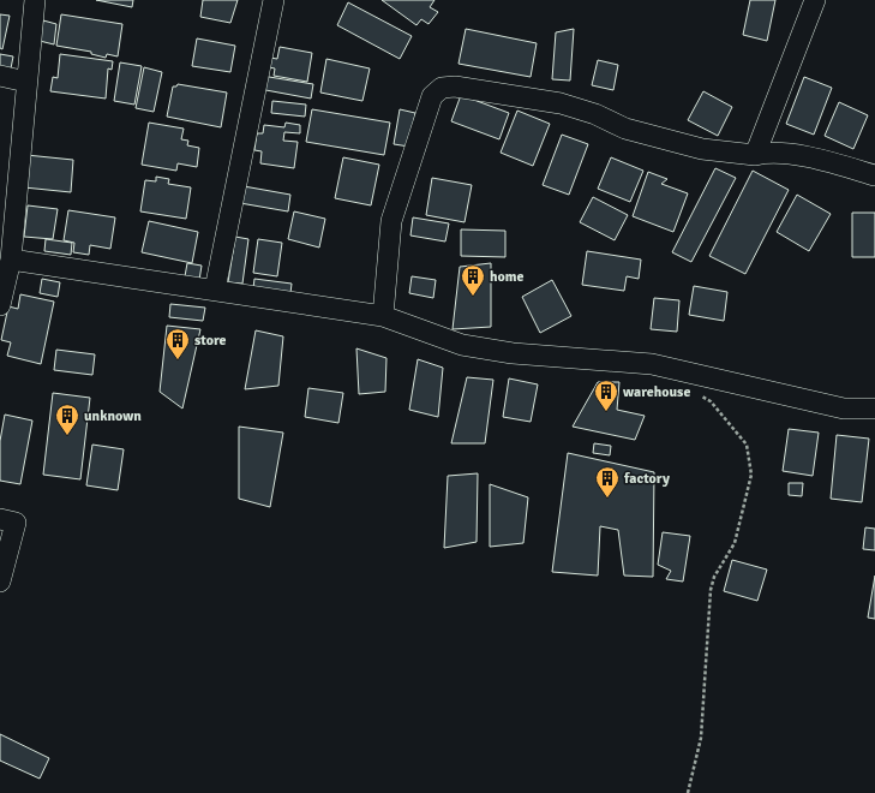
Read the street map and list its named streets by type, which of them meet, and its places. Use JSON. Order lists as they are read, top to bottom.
{
  "places": {
    "building": [
      "home",
      "store",
      "warehouse",
      "unknown",
      "factory"
    ]
  }
}
